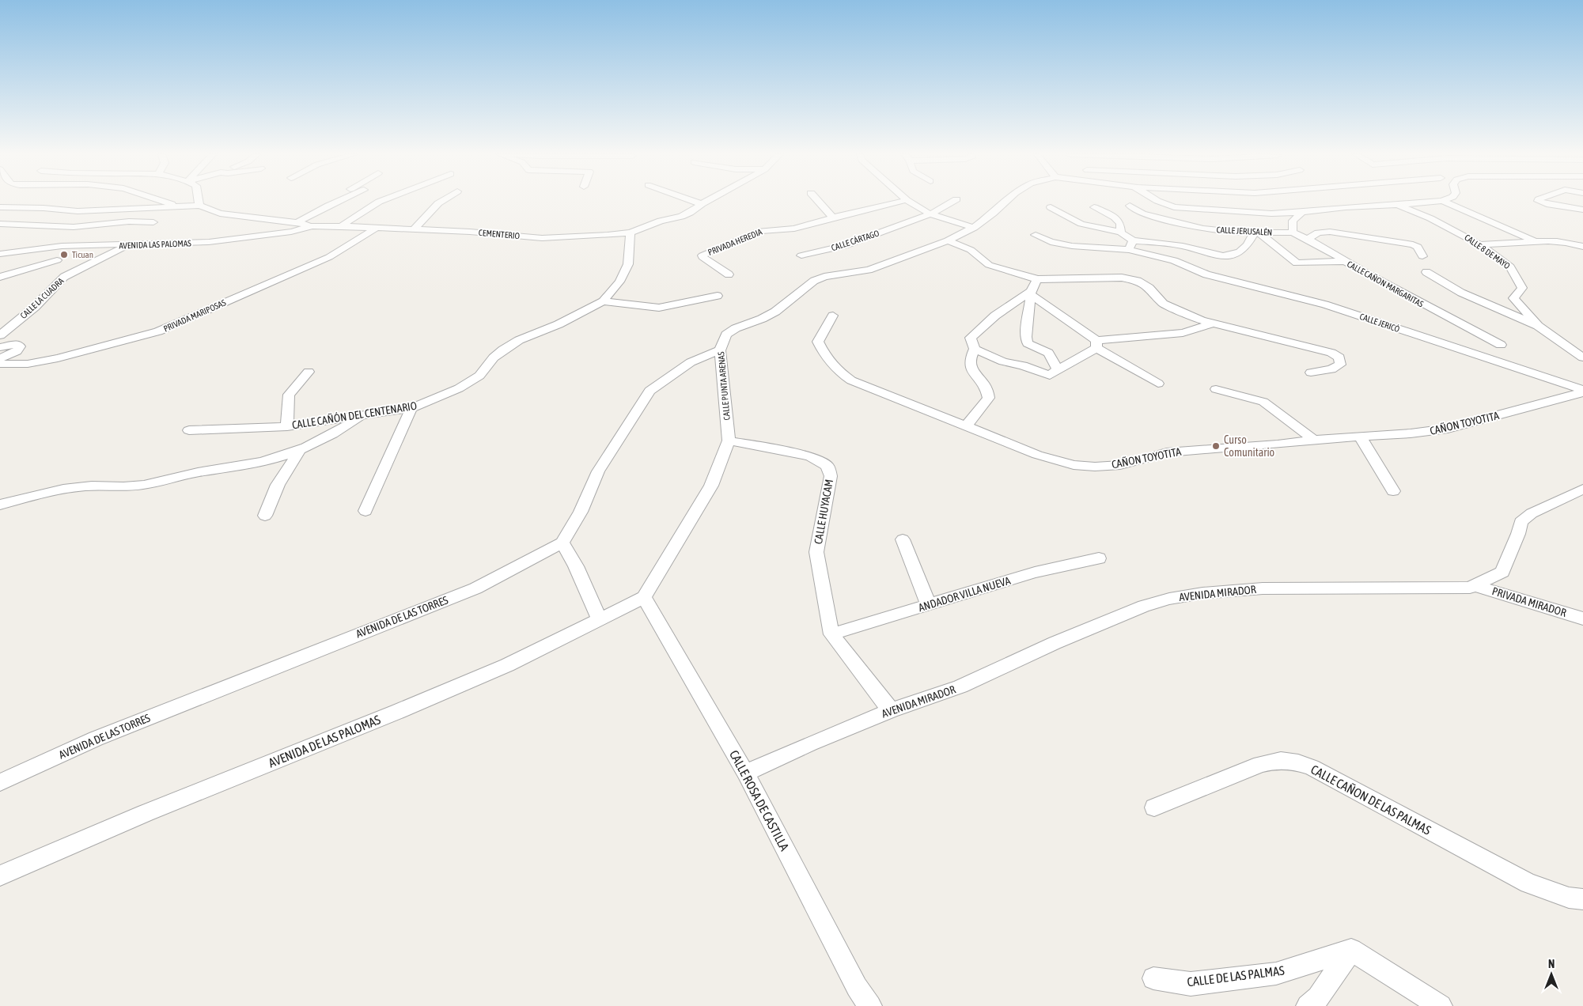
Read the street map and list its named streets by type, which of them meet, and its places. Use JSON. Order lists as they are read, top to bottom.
{
  "streets": {
    "street": [
      "CALLE JERUSALÉN",
      "CEMENTERIO",
      "CALLE CÁRTAGO",
      "PRIVADA HEREDIA",
      "AVENIDA LAS PALOMAS",
      "CALLE 8 DE MAYO",
      "CALLE CAÑON MARGARITAS",
      "CALLE LA CUADRA",
      "PRIVADA MARIPOSAS",
      "CALLE JERICÓ",
      "CALLE PUNTA ARENAS",
      "CALLE CAÑÓN DEL CENTENARIO",
      "CAÑON TOYOTITA",
      "CALLE HUYACAM",
      "AVENIDA MIRADOR",
      "ANDADOR VILLA NUEVA",
      "PRIVADA MIRADOR",
      "AVENIDA DE LAS TORRES",
      "AVENIDA DE LAS PALOMAS",
      "CALLE CAÑON DE LAS PALMAS",
      "CALLE ROSA DE CASTILLA",
      "CALLE DE LAS PALMAS"
    ]
  },
  "crossings": [
    ["CALLE JERUSALÉN", "CALLE CAÑON MARGARITAS"],
    ["CEMENTERIO", "AVENIDA LAS PALOMAS"],
    ["CEMENTERIO", "PRIVADA MARIPOSAS"],
    ["CEMENTERIO", "CALLE CAÑÓN DEL CENTENARIO"],
    ["AVENIDA LAS PALOMAS", "CALLE LA CUADRA"],
    ["CALLE JERICÓ", "CAÑON TOYOTITA"],
    ["CALLE PUNTA ARENAS", "CALLE HUYACAM"],
    ["CALLE PUNTA ARENAS", "AVENIDA DE LAS PALOMAS"],
    ["CALLE PUNTA ARENAS", "CALLE ROSA DE CASTILLA"],
    ["CALLE HUYACAM", "AVENIDA MIRADOR"],
    ["CALLE HUYACAM", "ANDADOR VILLA NUEVA"],
    ["AVENIDA MIRADOR", "PRIVADA MIRADOR"],
    ["AVENIDA MIRADOR", "CALLE ROSA DE CASTILLA"],
    ["AVENIDA DE LAS PALOMAS", "CALLE ROSA DE CASTILLA"]
  ],
  "places": ["Ticuan", "Curso Comunitario"],
  "north": "top"
}
